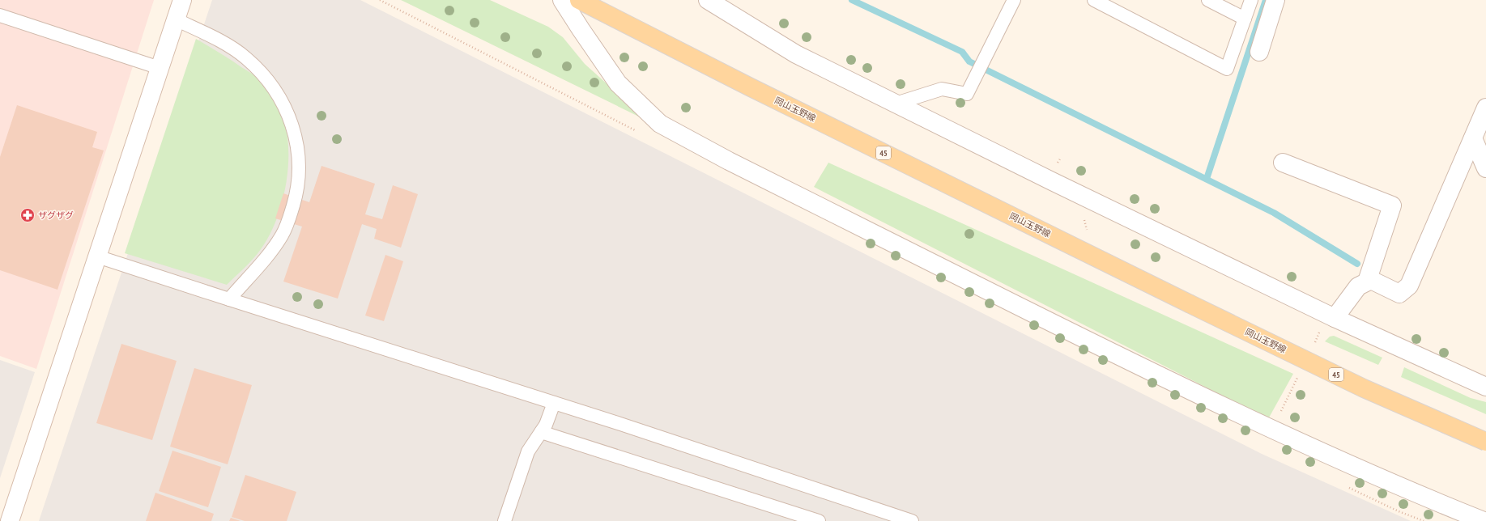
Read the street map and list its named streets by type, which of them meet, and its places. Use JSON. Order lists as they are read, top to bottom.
{
  "streets": {
    "main road": ["岡山玉野線", "45"]
  },
  "places": {
    "pharmacy": ["ザグザグ"]
  }
}
